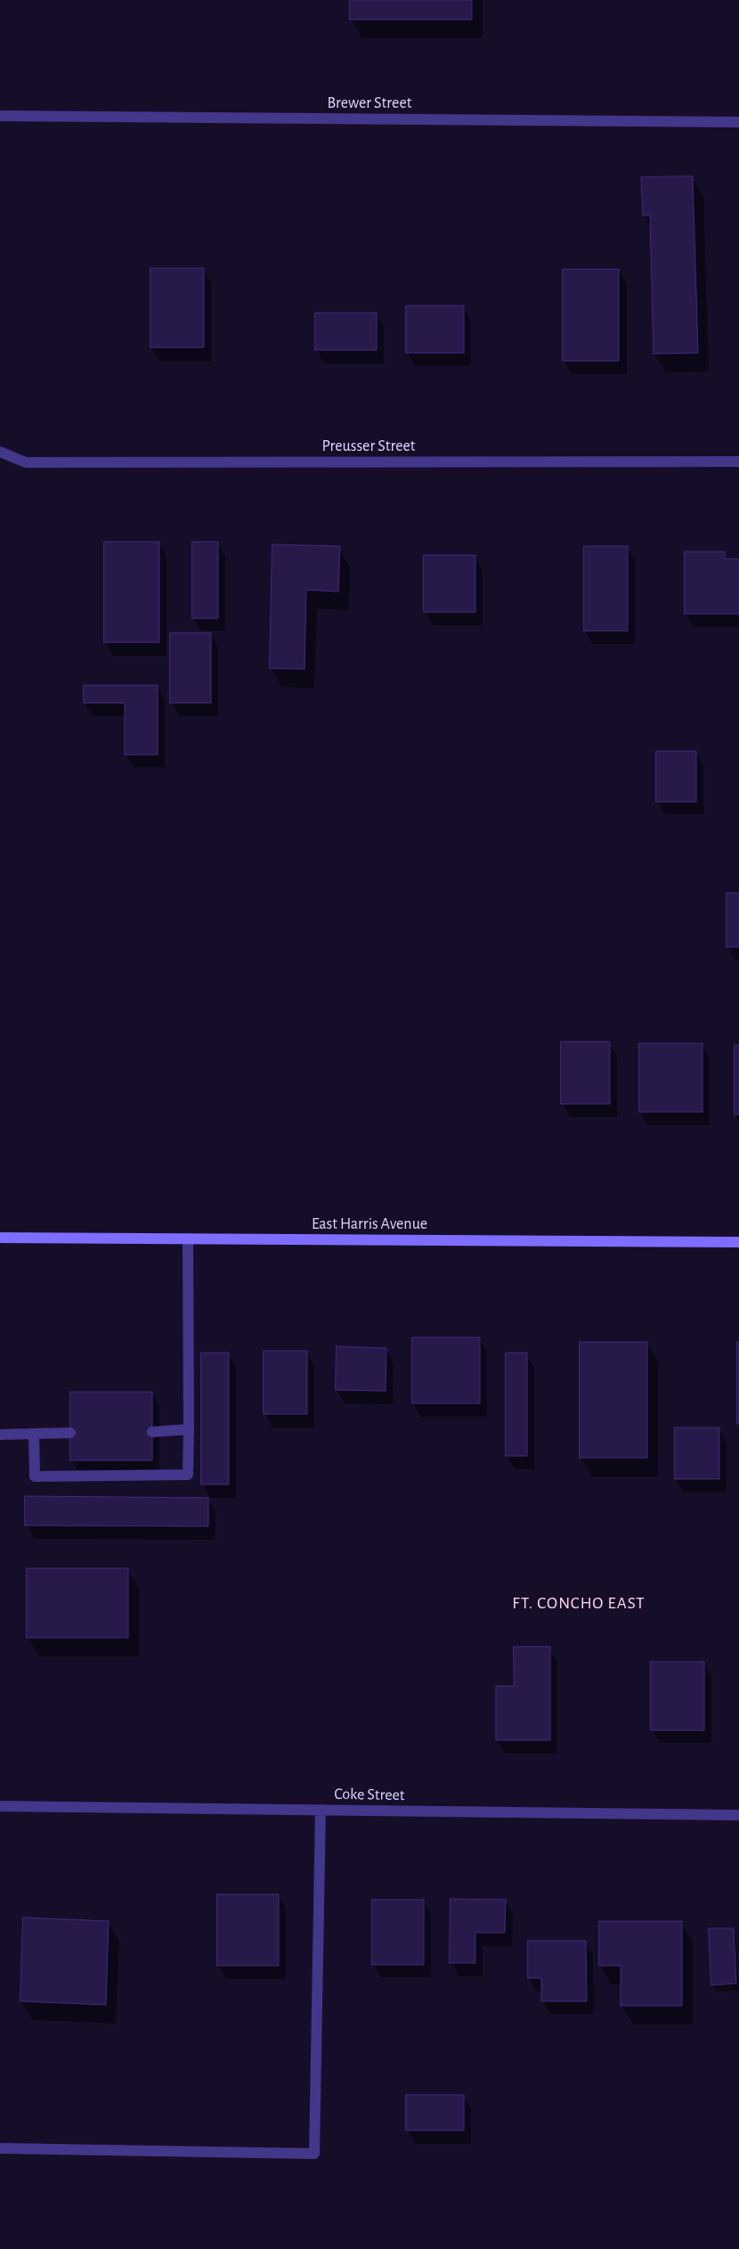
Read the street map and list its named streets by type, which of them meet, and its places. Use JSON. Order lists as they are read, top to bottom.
{
  "streets": {
    "street": [
      "Brewer Street",
      "Preusser Street",
      "East Harris Avenue",
      "Coke Street"
    ]
  },
  "districts": ["FT. CONCHO EAST"]
}
